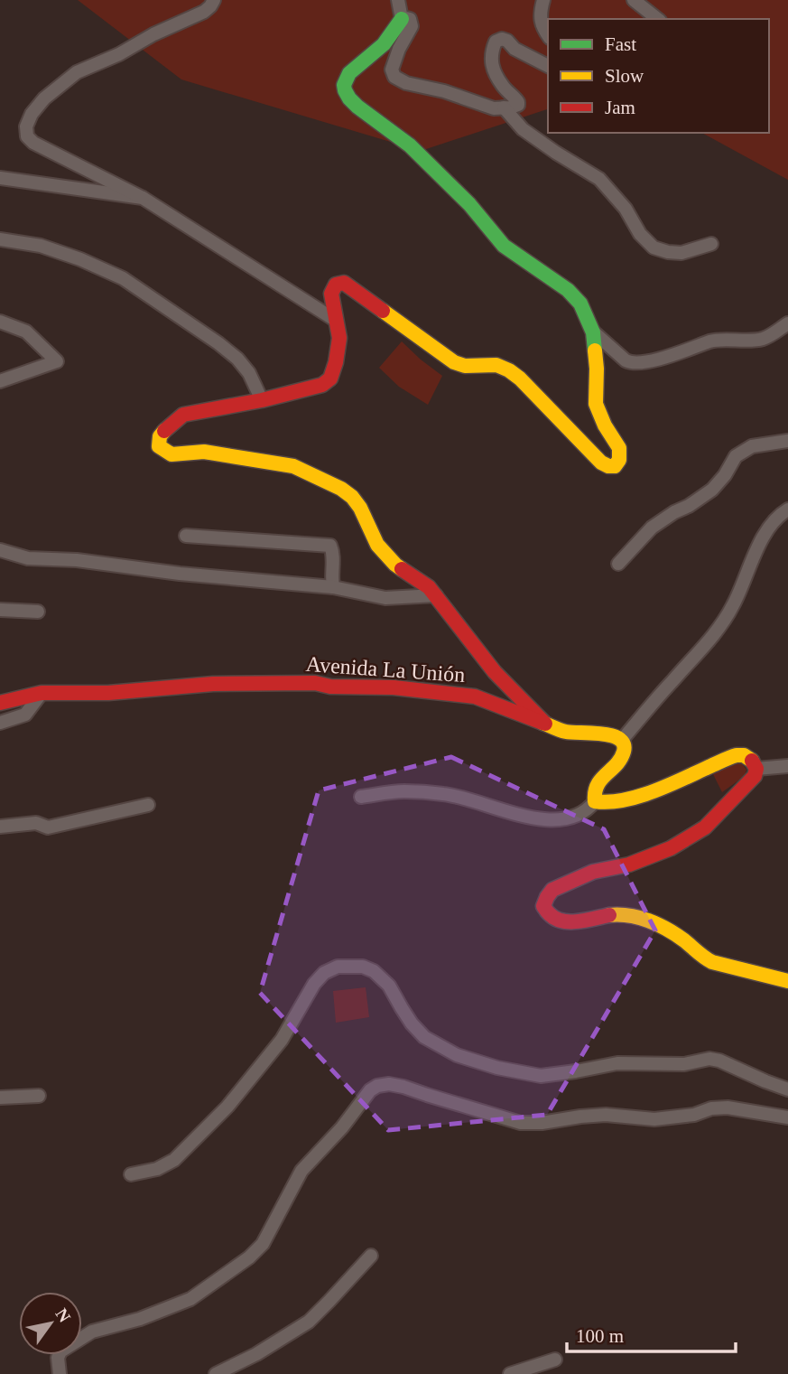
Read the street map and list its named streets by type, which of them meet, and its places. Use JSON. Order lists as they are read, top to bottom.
{
  "streets": {
    "street": ["Avenida La Unión"]
  },
  "legend": ["Fast", "Slow", "Jam"],
  "scale_bar": "100 m",
  "north": "top right"
}
